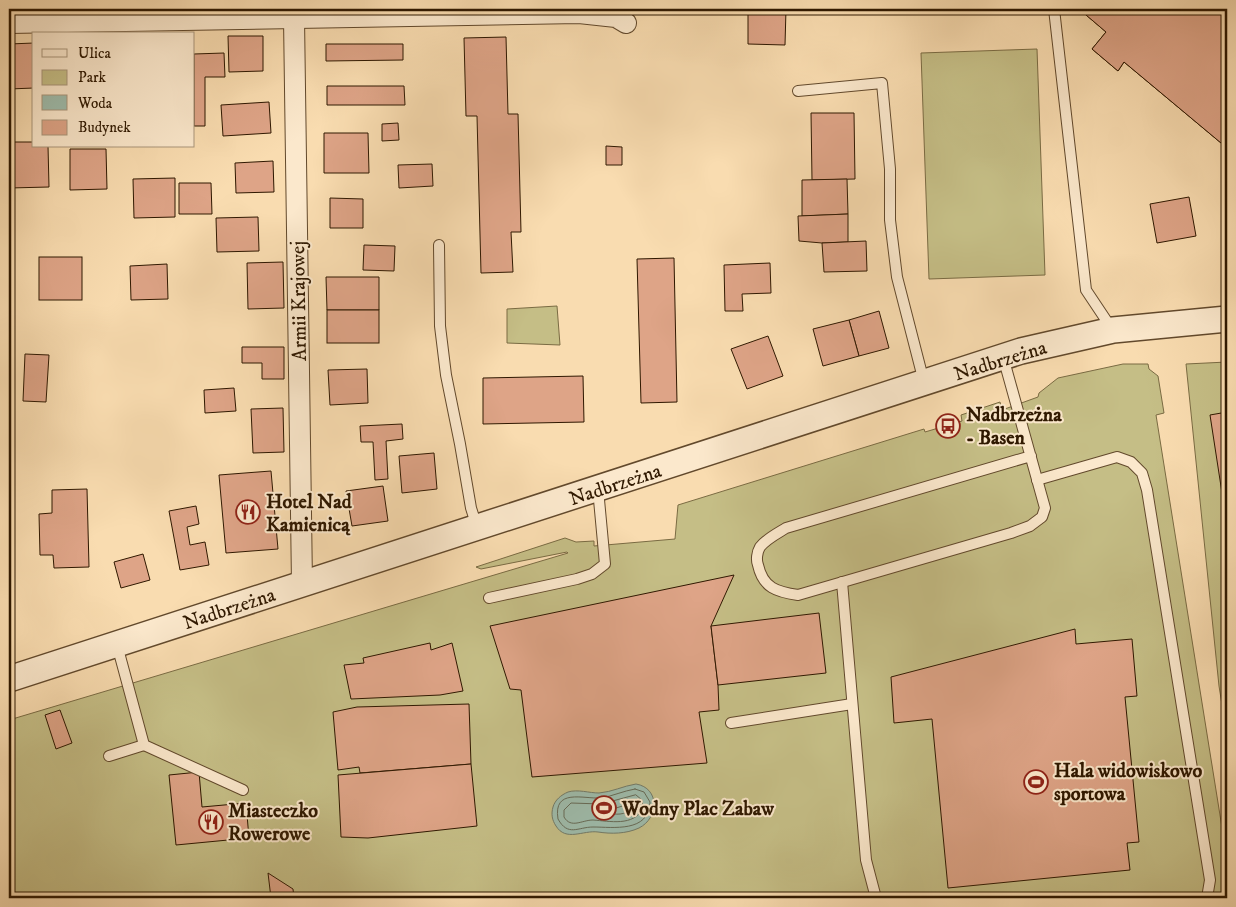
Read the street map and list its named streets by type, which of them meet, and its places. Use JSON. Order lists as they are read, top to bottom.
{
  "streets": {
    "street": ["Armii Krajowej", "Nadbrzeżna"]
  },
  "crossings": [
    ["Armii Krajowej", "Nadbrzeżna"]
  ],
  "places": {
    "bus stop": ["Nadbrzeżna - Basen"],
    "restaurant": ["Hotel Nad Kamienicą", "Miasteczko Rowerowe"],
    "sports": ["Hala widowiskowo sportowa", "Wodny Plac Zabaw"]
  },
  "legend": [
    "Ulica",
    "Park",
    "Woda",
    "Budynek"
  ]
}
